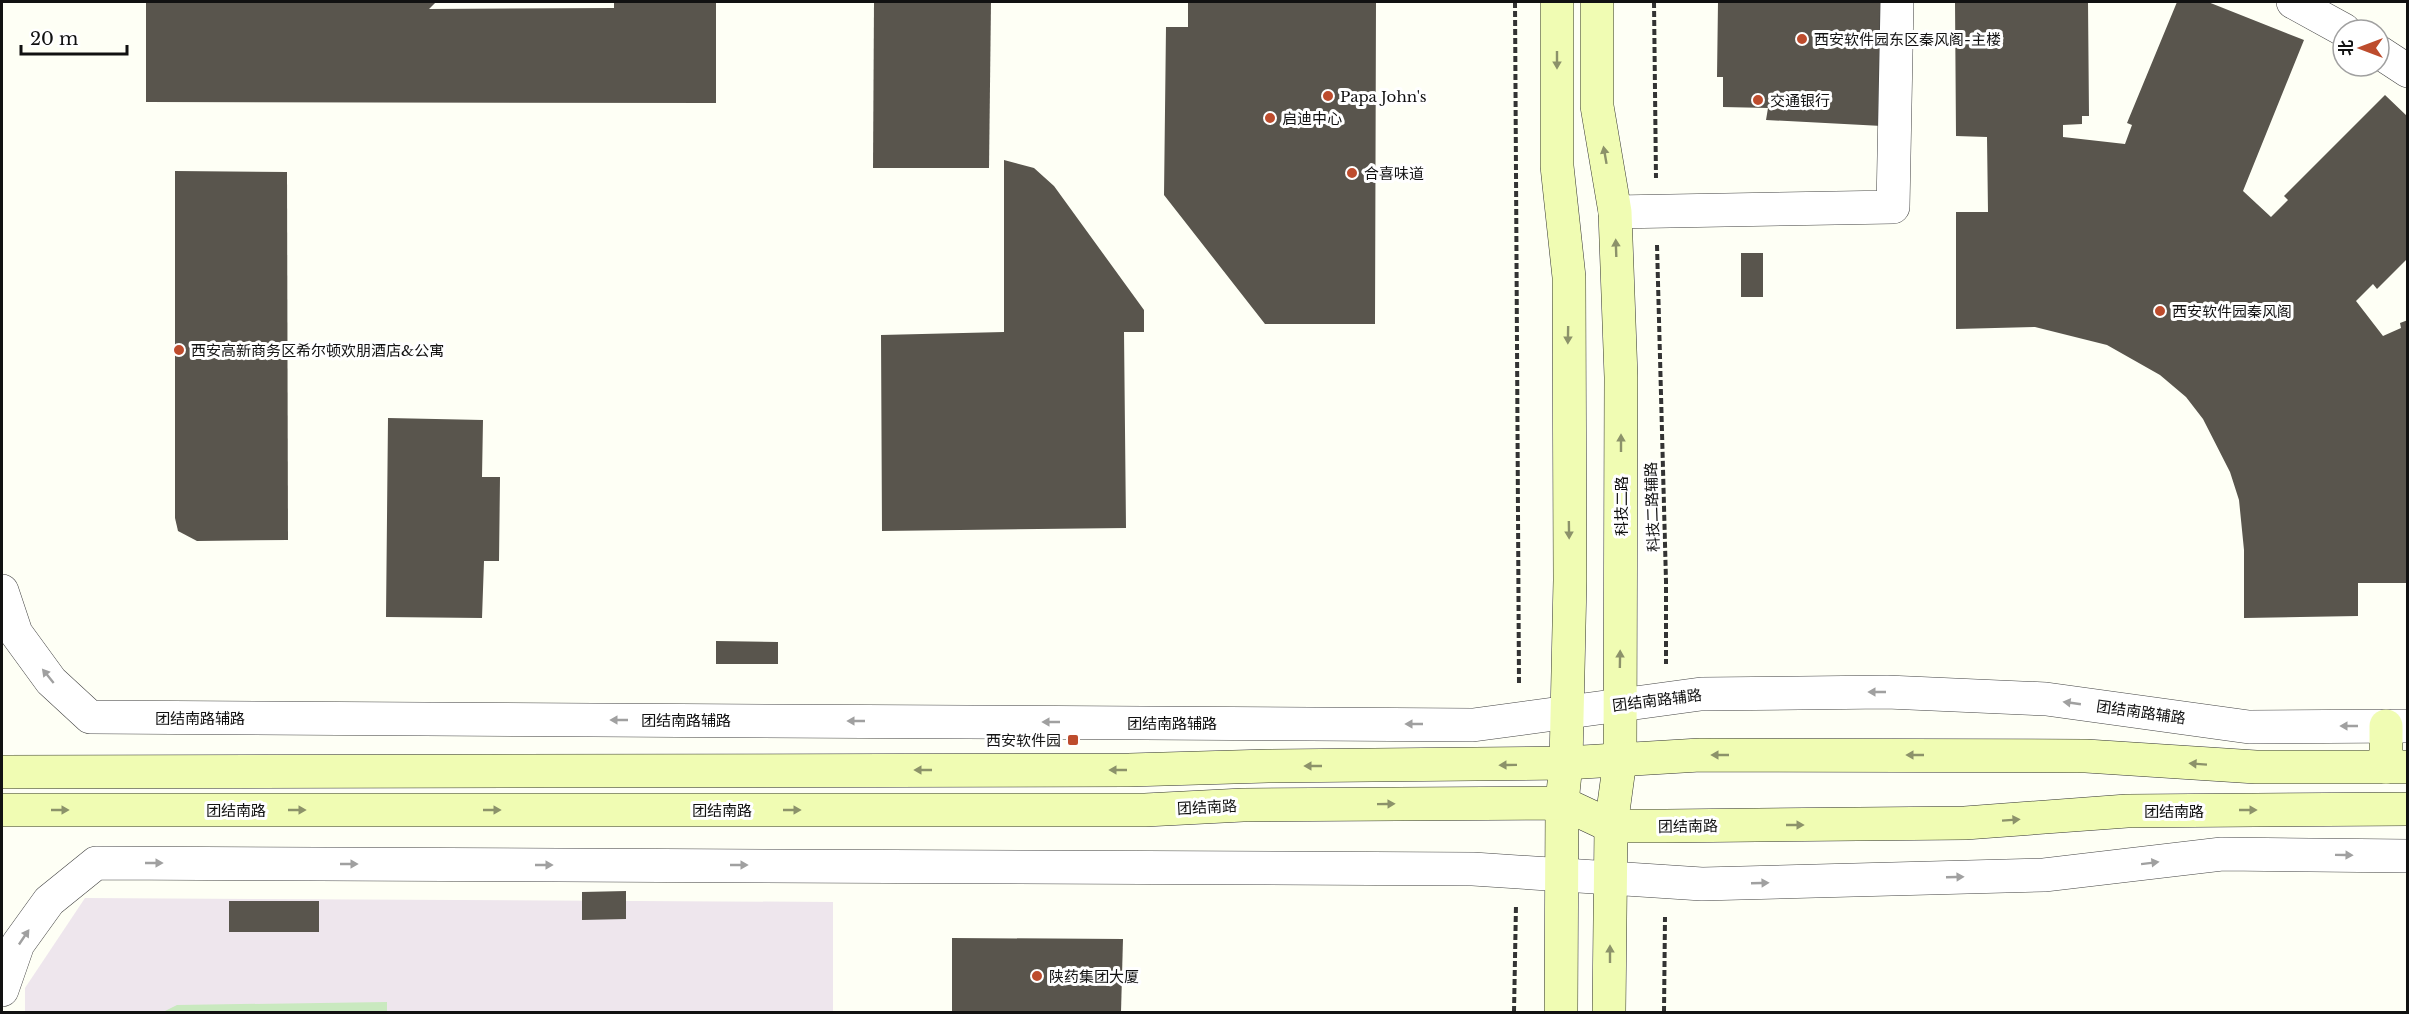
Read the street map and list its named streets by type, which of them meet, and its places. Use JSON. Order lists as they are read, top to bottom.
{
  "streets": {
    "main road": ["科技二路", "团结南路"],
    "street": ["团结南路辅路"],
    "path": ["科技二路辅路"]
  },
  "crossings": [
    ["科技二路", "团结南路辅路"],
    ["科技二路", "团结南路"],
    ["科技二路辅路", "团结南路辅路"]
  ],
  "places": {
    "other": [
      "西安软件园东区秦风阁-主楼",
      "Papa John's",
      "交通银行",
      "启迪中心",
      "合喜味道",
      "西安软件园秦风阁",
      "西安高新商务区希尔顿欢朋酒店&公寓",
      "陕药集团大厦"
    ],
    "transit": ["西安软件园"]
  },
  "scale_bar": "20 m",
  "north": "left"
}
